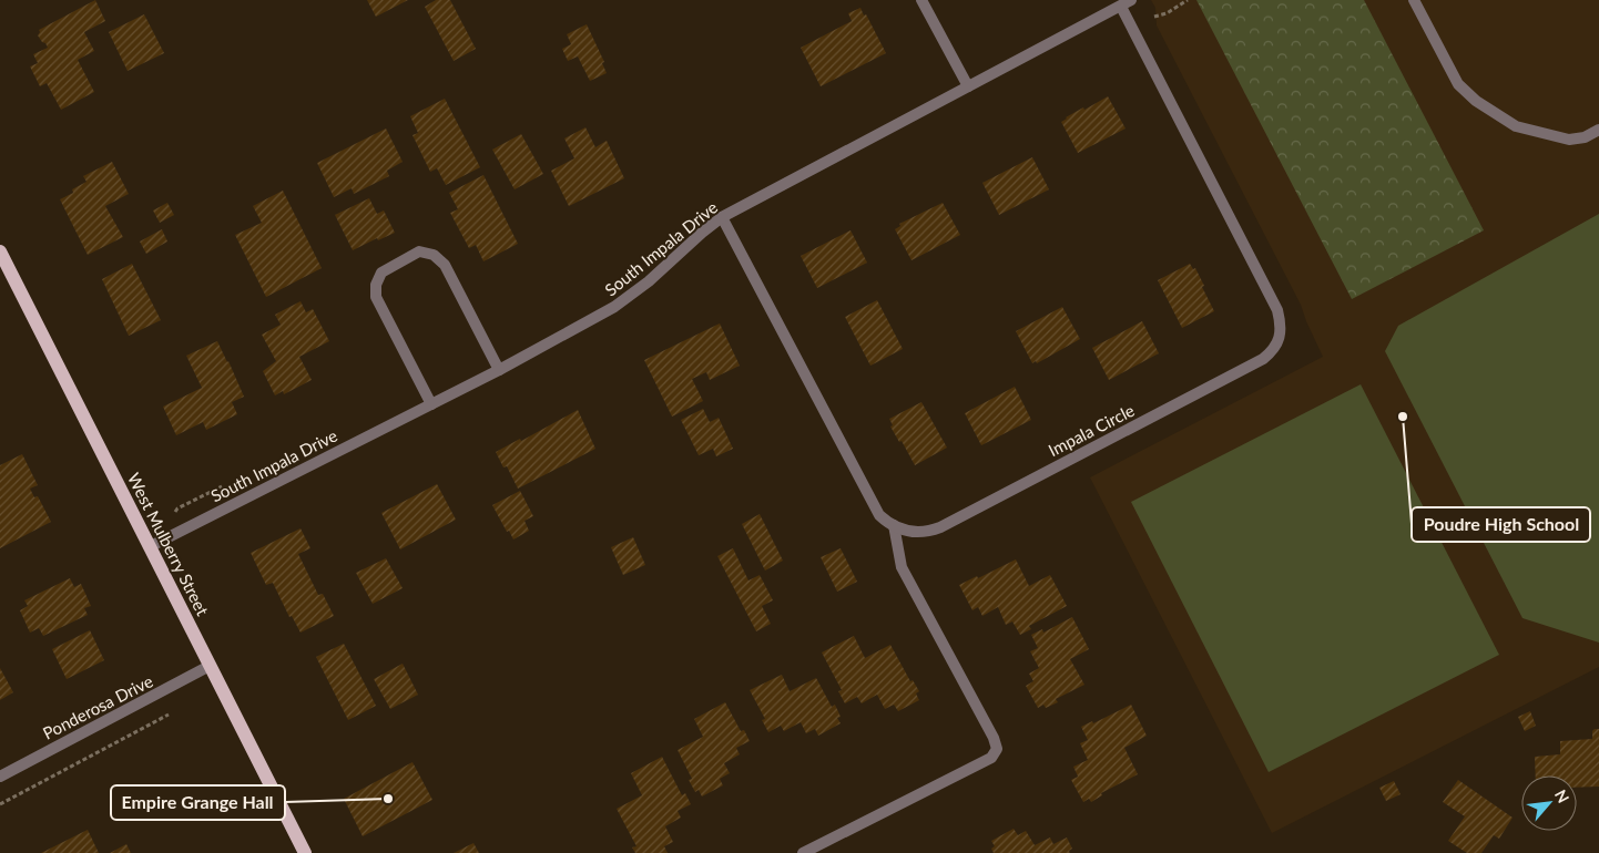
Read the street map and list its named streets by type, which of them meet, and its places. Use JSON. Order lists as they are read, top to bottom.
{
  "streets": {
    "main road": ["West Mulberry Street"],
    "street": ["South Impala Drive", "Impala Circle", "Ponderosa Drive"]
  },
  "crossings": [
    ["South Impala Drive", "Impala Circle"],
    ["South Impala Drive", "West Mulberry Street"],
    ["West Mulberry Street", "Ponderosa Drive"]
  ],
  "places": ["Poudre High School", "Empire Grange Hall"],
  "north": "top right"
}
